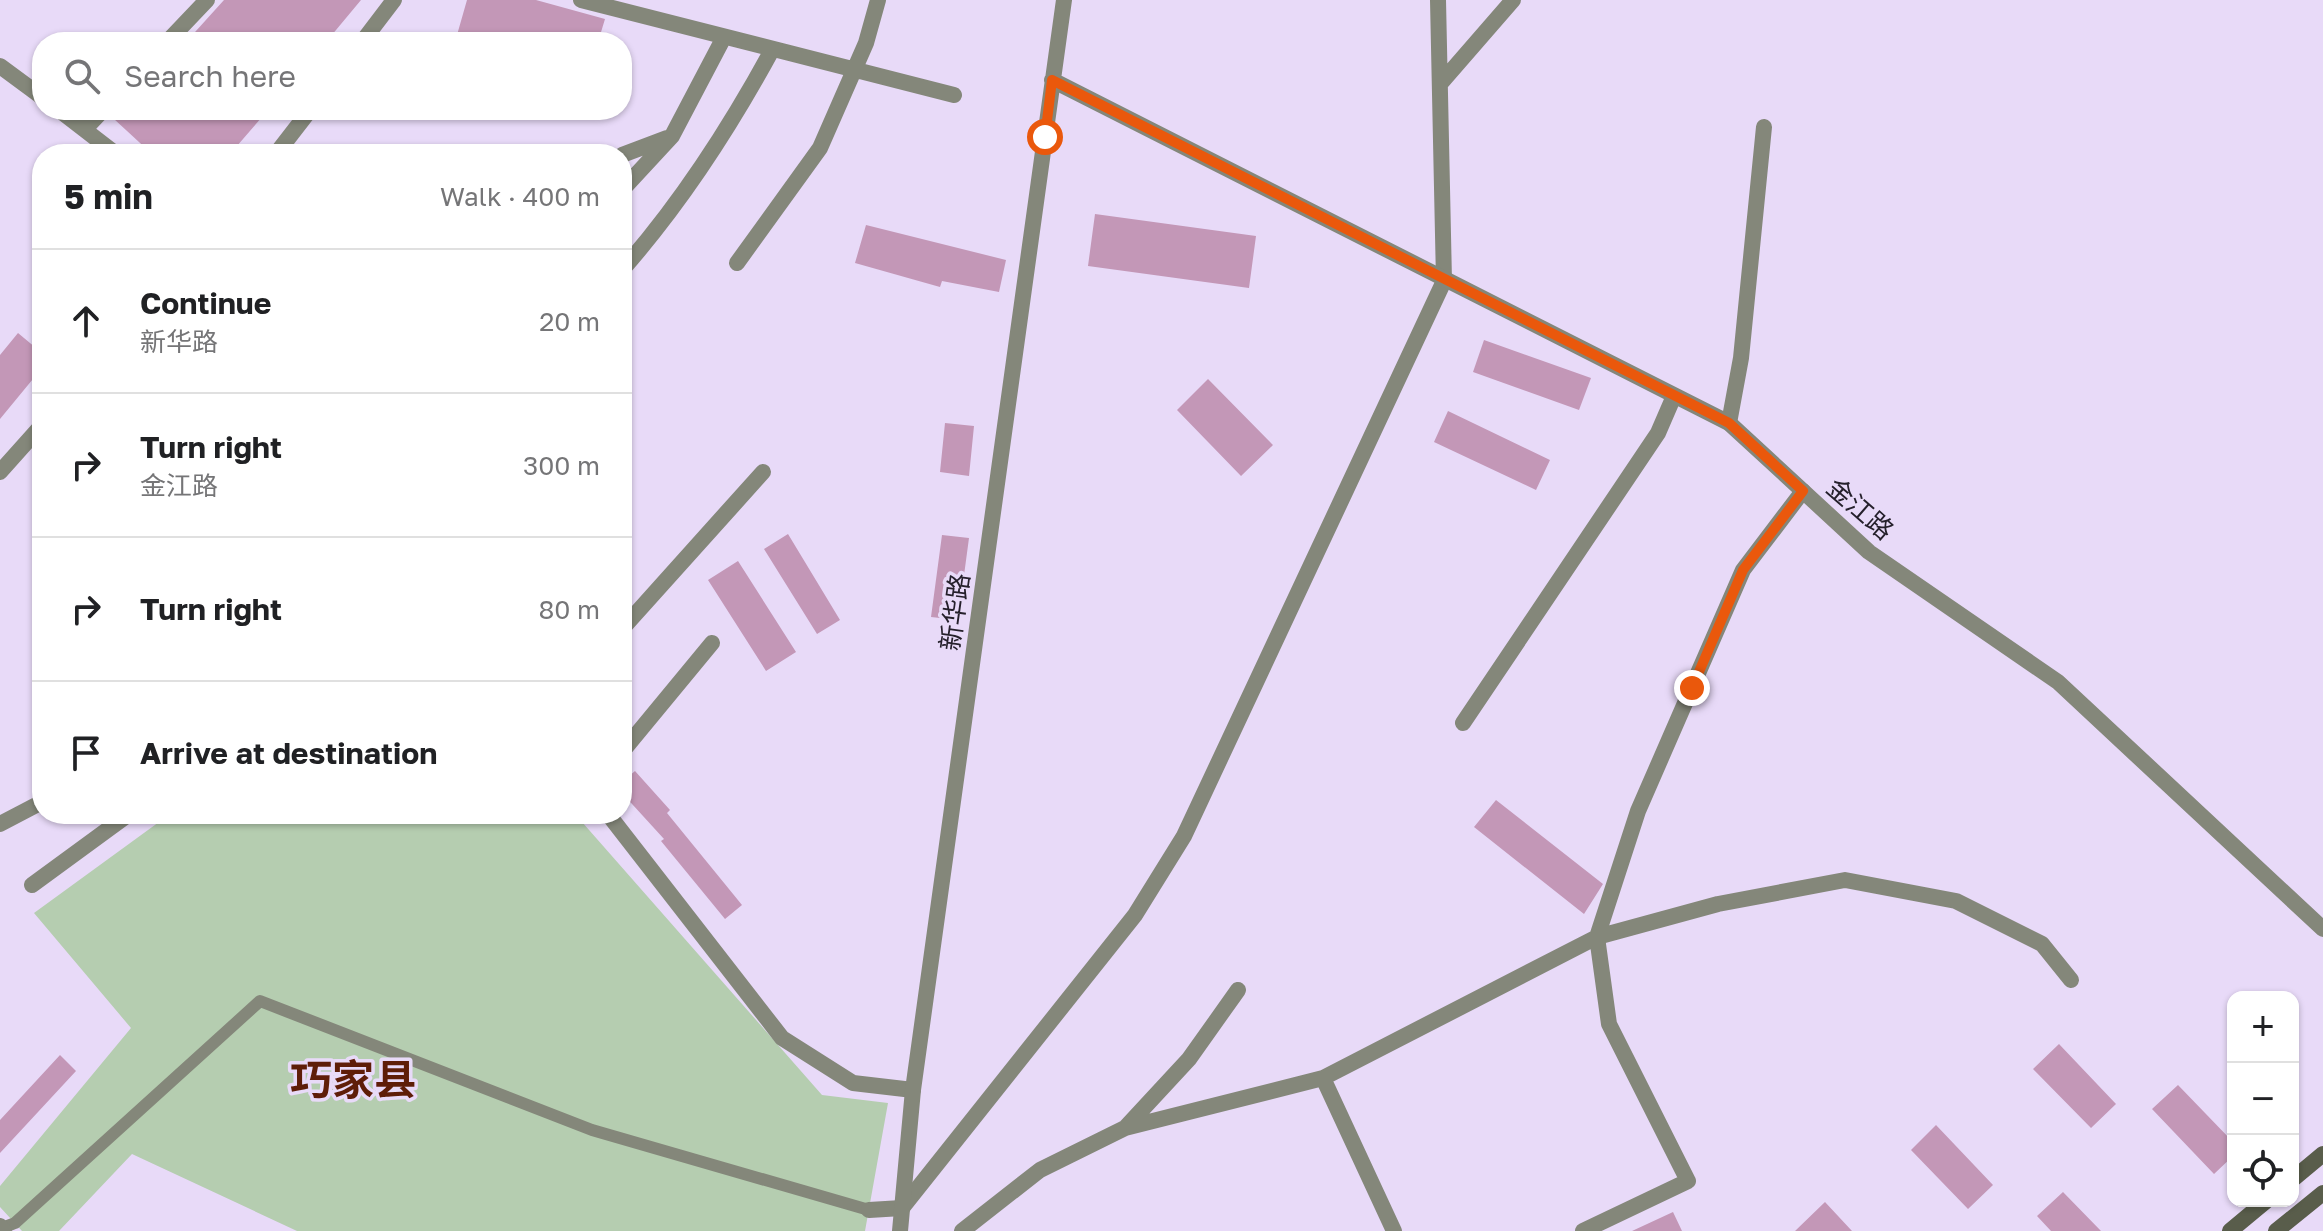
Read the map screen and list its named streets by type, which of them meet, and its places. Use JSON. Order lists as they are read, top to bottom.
{
  "streets": {
    "street": ["金江路", "新华路"]
  },
  "crossings": [
    ["金江路", "新华路"]
  ],
  "districts": ["巧家县"],
  "page": {
    "search": "Search here",
    "heading": ["5 min", "Walk · 400 m"],
    "list": [
      ["Continue", "新华路", "20 m"],
      ["Turn right", "金江路", "300 m"],
      ["Turn right", "80 m"],
      "Arrive at destination"
    ],
    "map_buttons": ["+", "−"]
  }
}
